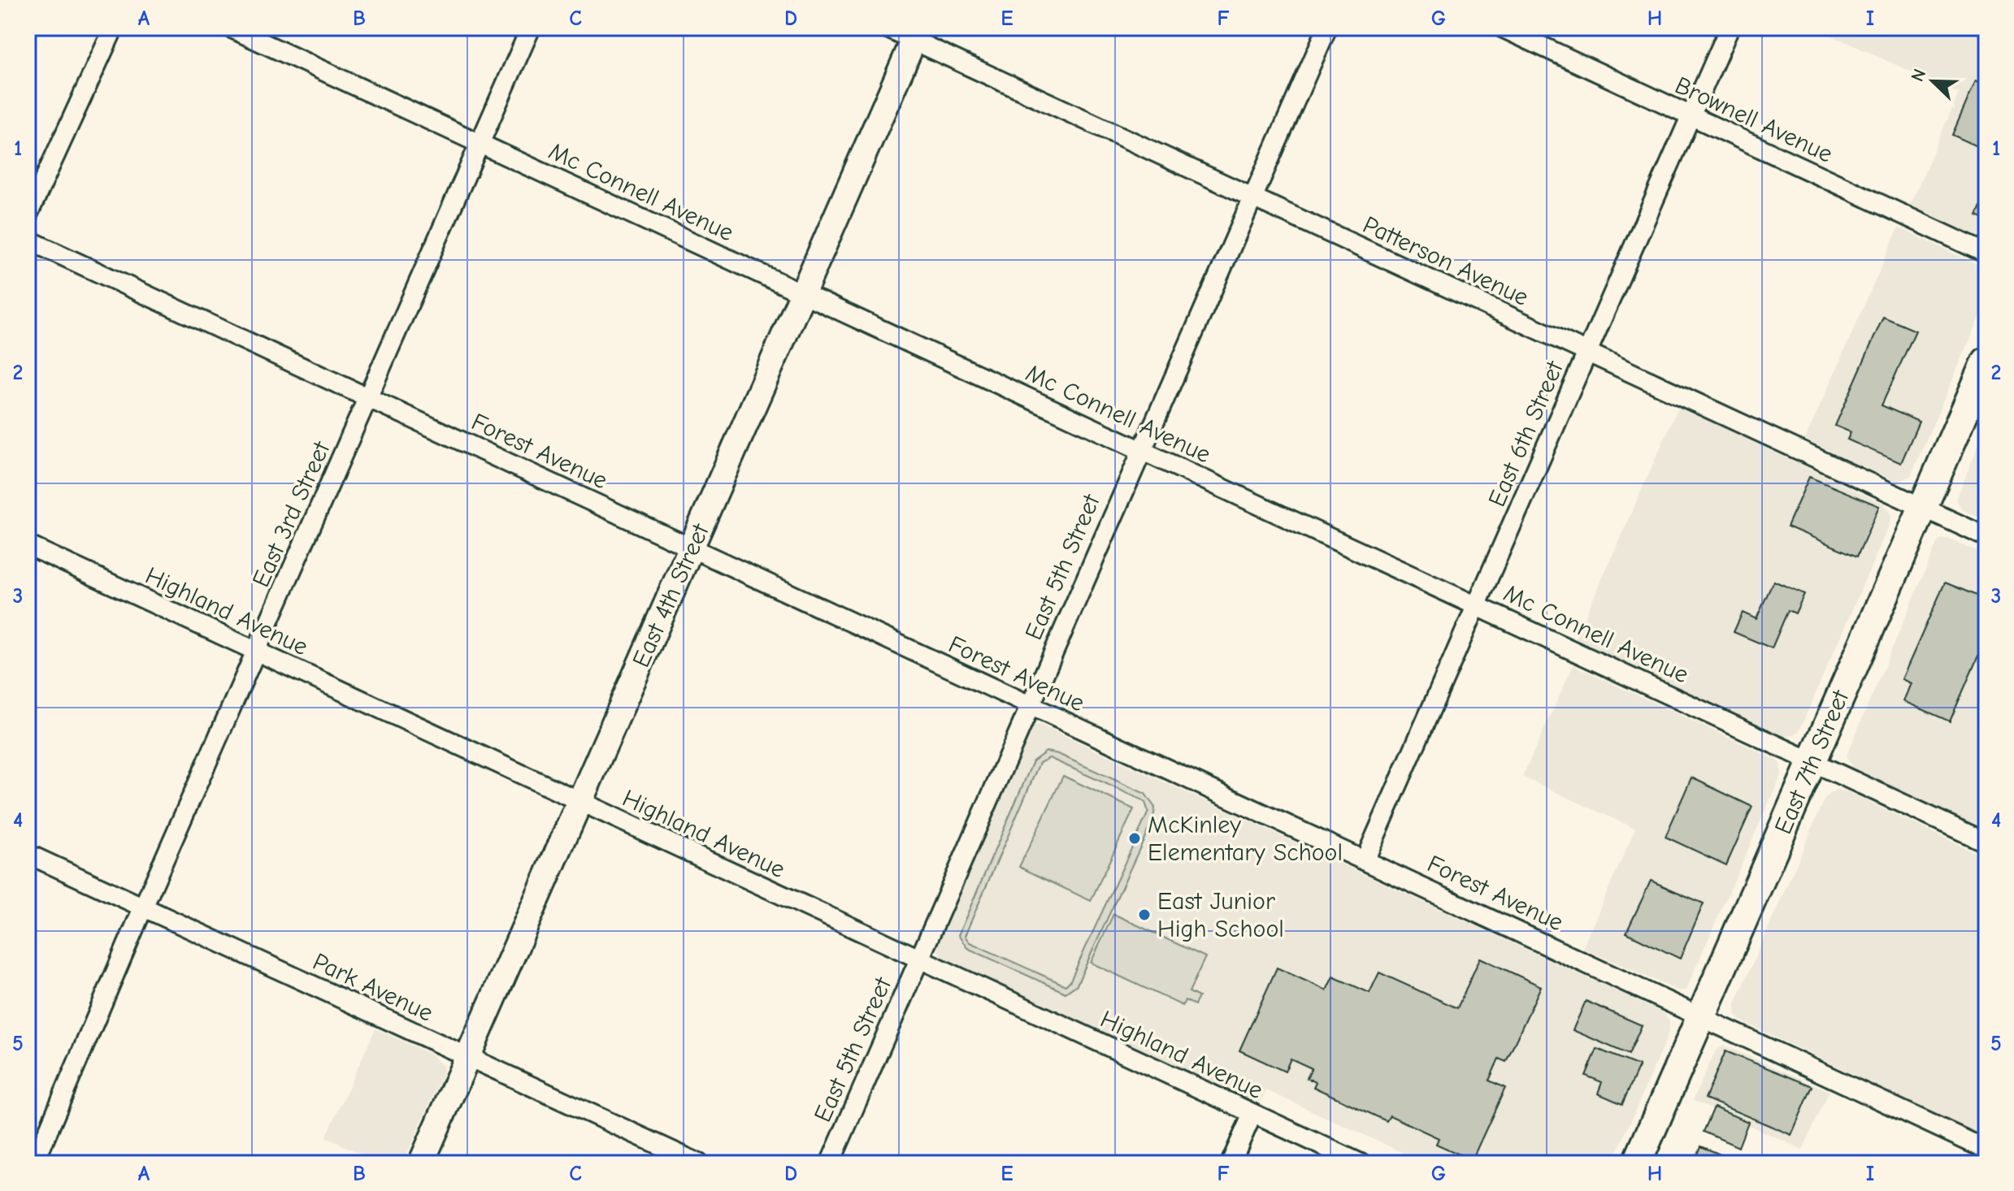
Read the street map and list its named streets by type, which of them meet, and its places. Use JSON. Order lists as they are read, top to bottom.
{
  "streets": {
    "main road": ["East 7th Street"],
    "street": [
      "Brownell Avenue",
      "Mc Connell Avenue",
      "Patterson Avenue",
      "East 6th Street",
      "Forest Avenue",
      "East 3rd Street",
      "East 5th Street",
      "East 4th Street",
      "Highland Avenue",
      "Park Avenue"
    ]
  },
  "crossings": [
    ["Brownell Avenue", "East 6th Street"],
    ["Mc Connell Avenue", "East 6th Street"],
    ["Mc Connell Avenue", "East 3rd Street"],
    ["Mc Connell Avenue", "East 5th Street"],
    ["Mc Connell Avenue", "East 4th Street"],
    ["Mc Connell Avenue", "East 7th Street"],
    ["Patterson Avenue", "East 6th Street"],
    ["Patterson Avenue", "East 5th Street"],
    ["Patterson Avenue", "East 4th Street"],
    ["Patterson Avenue", "East 7th Street"],
    ["East 6th Street", "Forest Avenue"],
    ["Forest Avenue", "East 3rd Street"],
    ["Forest Avenue", "East 5th Street"],
    ["Forest Avenue", "East 4th Street"],
    ["Forest Avenue", "East 7th Street"],
    ["East 3rd Street", "Highland Avenue"],
    ["East 3rd Street", "Park Avenue"],
    ["East 5th Street", "Highland Avenue"],
    ["East 4th Street", "Highland Avenue"],
    ["East 4th Street", "Park Avenue"]
  ],
  "places": ["McKinley Elementary School", "East Junior High School"],
  "north": "top left",
  "grid": {
    "columns": [
      "A",
      "B",
      "C",
      "D",
      "E",
      "F",
      "G",
      "H",
      "I"
    ],
    "rows": [
      "1",
      "2",
      "3",
      "4",
      "5"
    ]
  }
}
